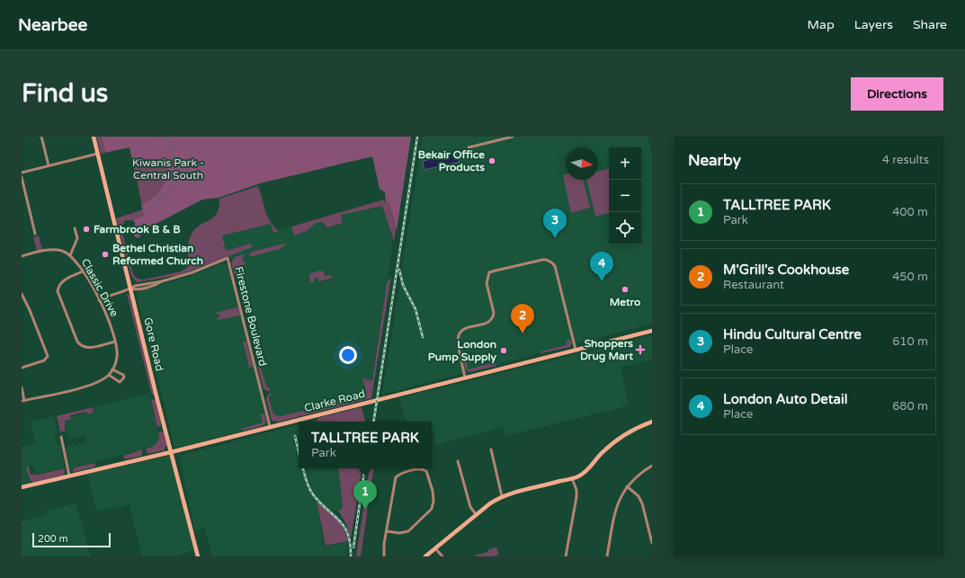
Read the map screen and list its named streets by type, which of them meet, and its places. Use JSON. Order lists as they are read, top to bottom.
{
  "streets": {
    "main road": ["Gore Road", "Clarke Road"],
    "street": ["Classic Drive", "Firestone Boulevard"]
  },
  "crossings": [
    ["Classic Drive", "Firestone Boulevard"],
    ["Firestone Boulevard", "Gore Road"],
    ["Firestone Boulevard", "Clarke Road"],
    ["Gore Road", "Clarke Road"]
  ],
  "parks": ["Kiwanis Park - Central South"],
  "places": {
    "other": [
      "Bekair Office Products",
      "Farmbrook B & B",
      "Bethel Christian Reformed Church",
      "Metro",
      "London Pump Supply"
    ],
    "health": ["Shoppers Drug Mart"]
  },
  "scale_bar": "200 m",
  "north": "right",
  "page": {
    "header": "Nearbee",
    "nav": ["Map", "Layers", "Share"],
    "buttons": "Directions",
    "title": "Find us",
    "heading": ["Nearby", "4 results"],
    "map_buttons": ["+", "−"],
    "list": [
      {
        "mark": "1",
        "name": "TALLTREE PARK",
        "note": "Park",
        "value": "400 m"
      },
      {
        "mark": "2",
        "name": "M'Grill's Cookhouse",
        "note": "Restaurant",
        "value": "450 m"
      },
      {
        "mark": "3",
        "name": "Hindu Cultural Centre",
        "note": "Place",
        "value": "610 m"
      },
      {
        "mark": "4",
        "name": "London Auto Detail",
        "note": "Place",
        "value": "680 m"
      }
    ],
    "pins": [
      "3",
      "4",
      "2",
      "1"
    ],
    "popup": ["TALLTREE PARK", "Park"],
    "scale": "200 m"
  }
}
